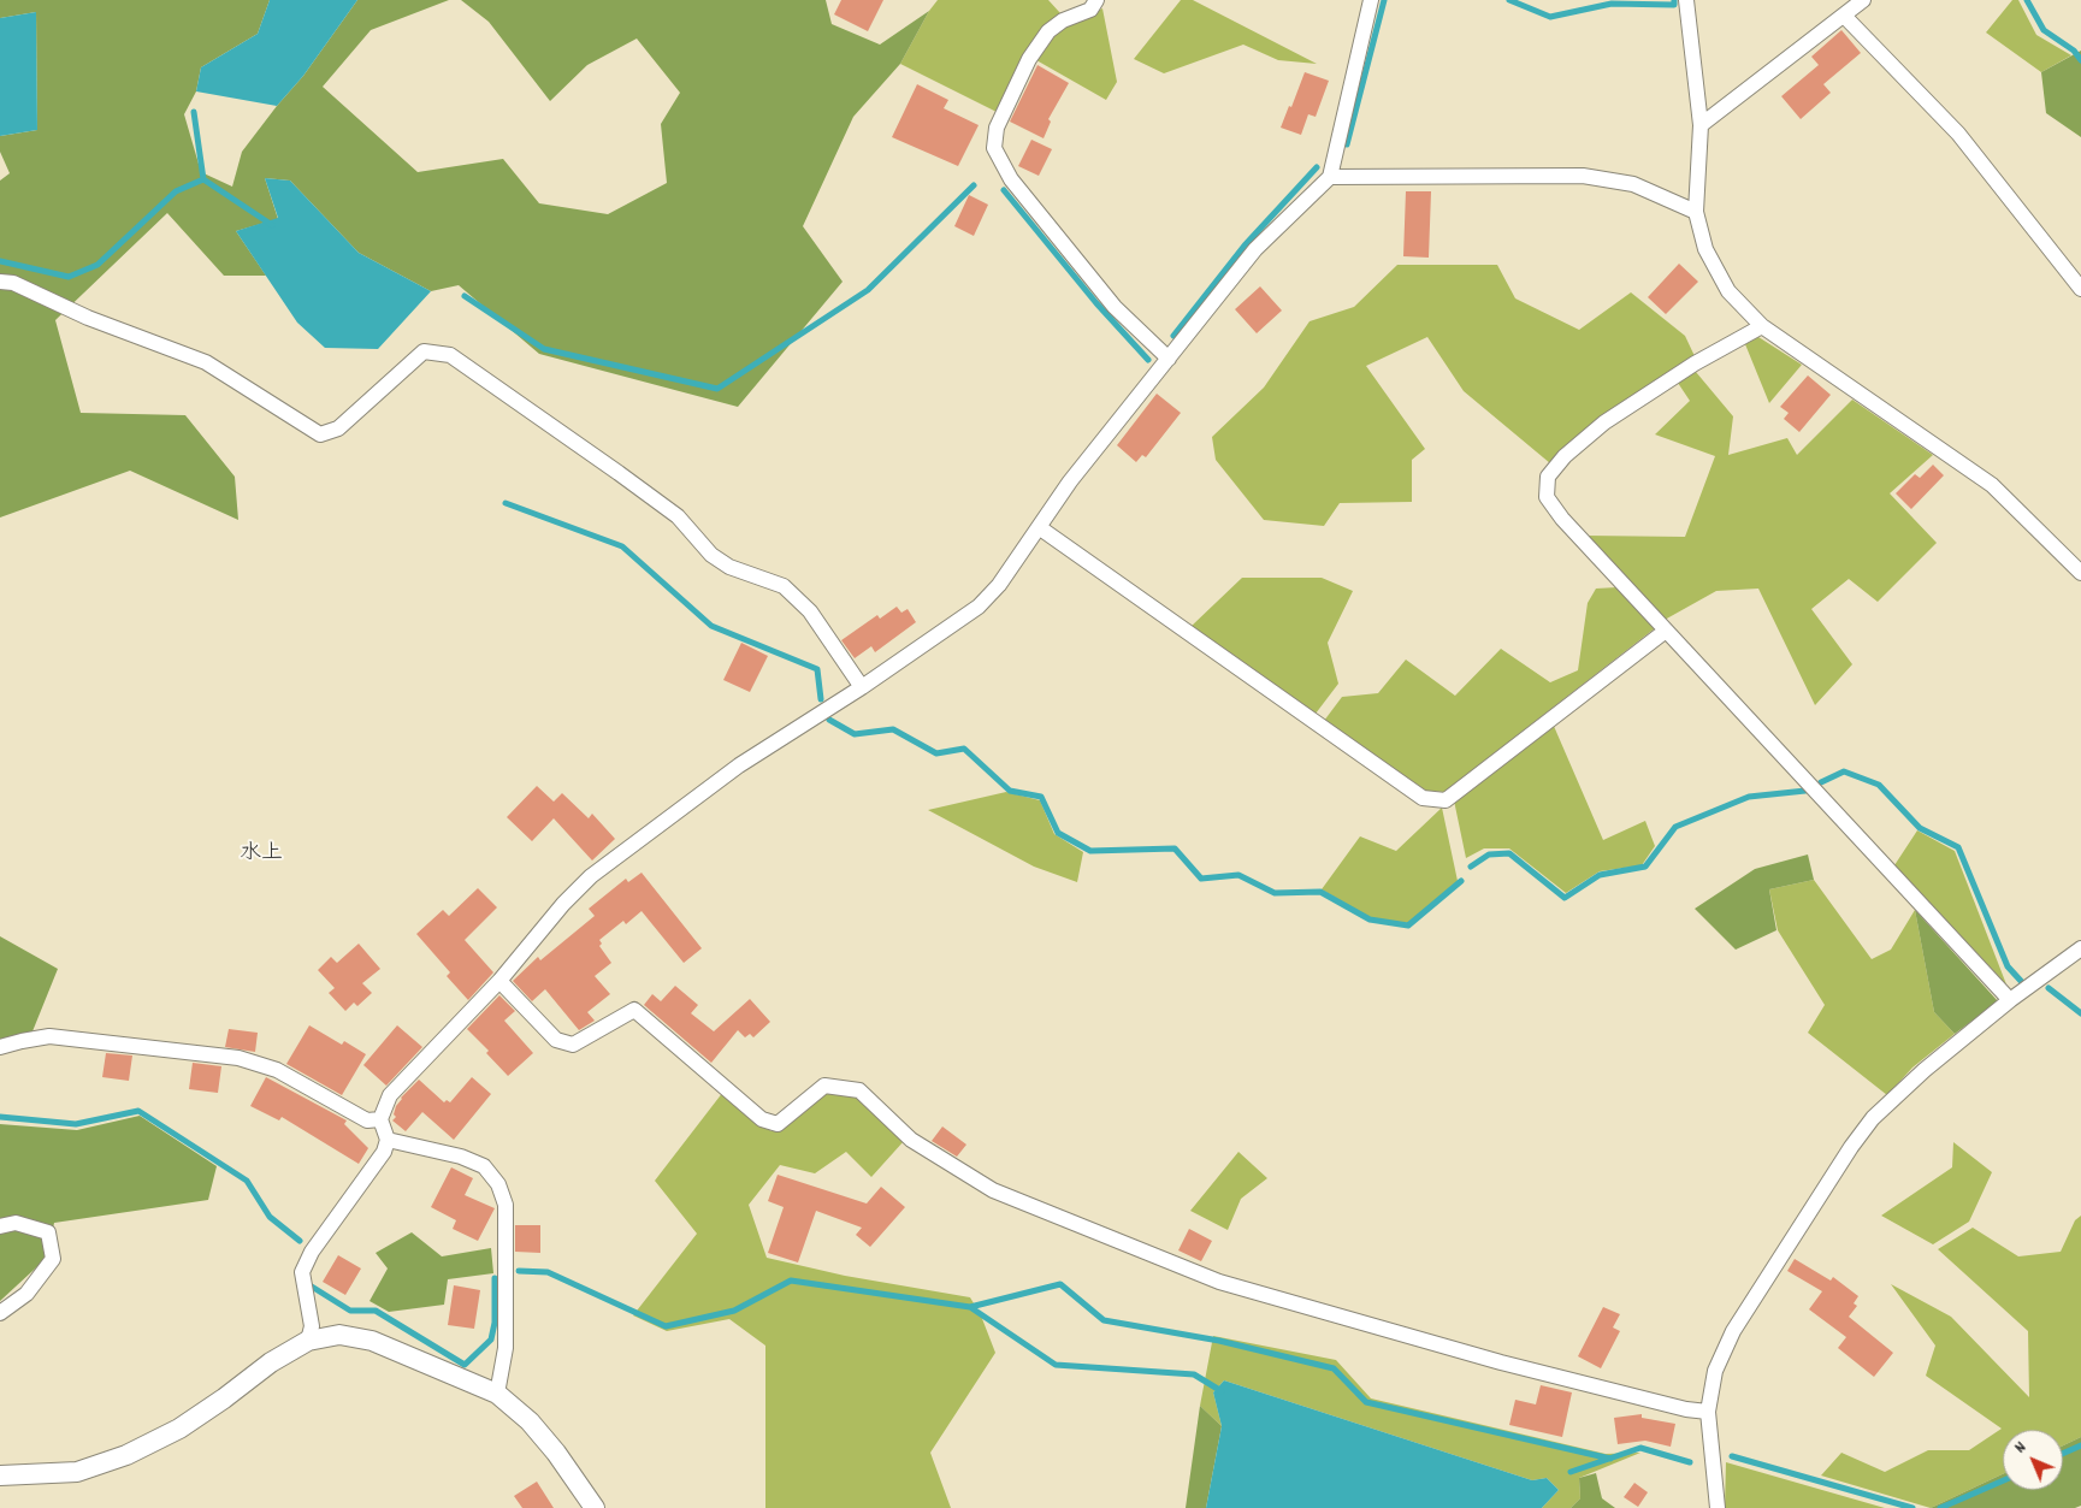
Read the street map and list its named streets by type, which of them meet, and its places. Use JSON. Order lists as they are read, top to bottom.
{
  "districts": ["水上"],
  "north": "top left"
}
